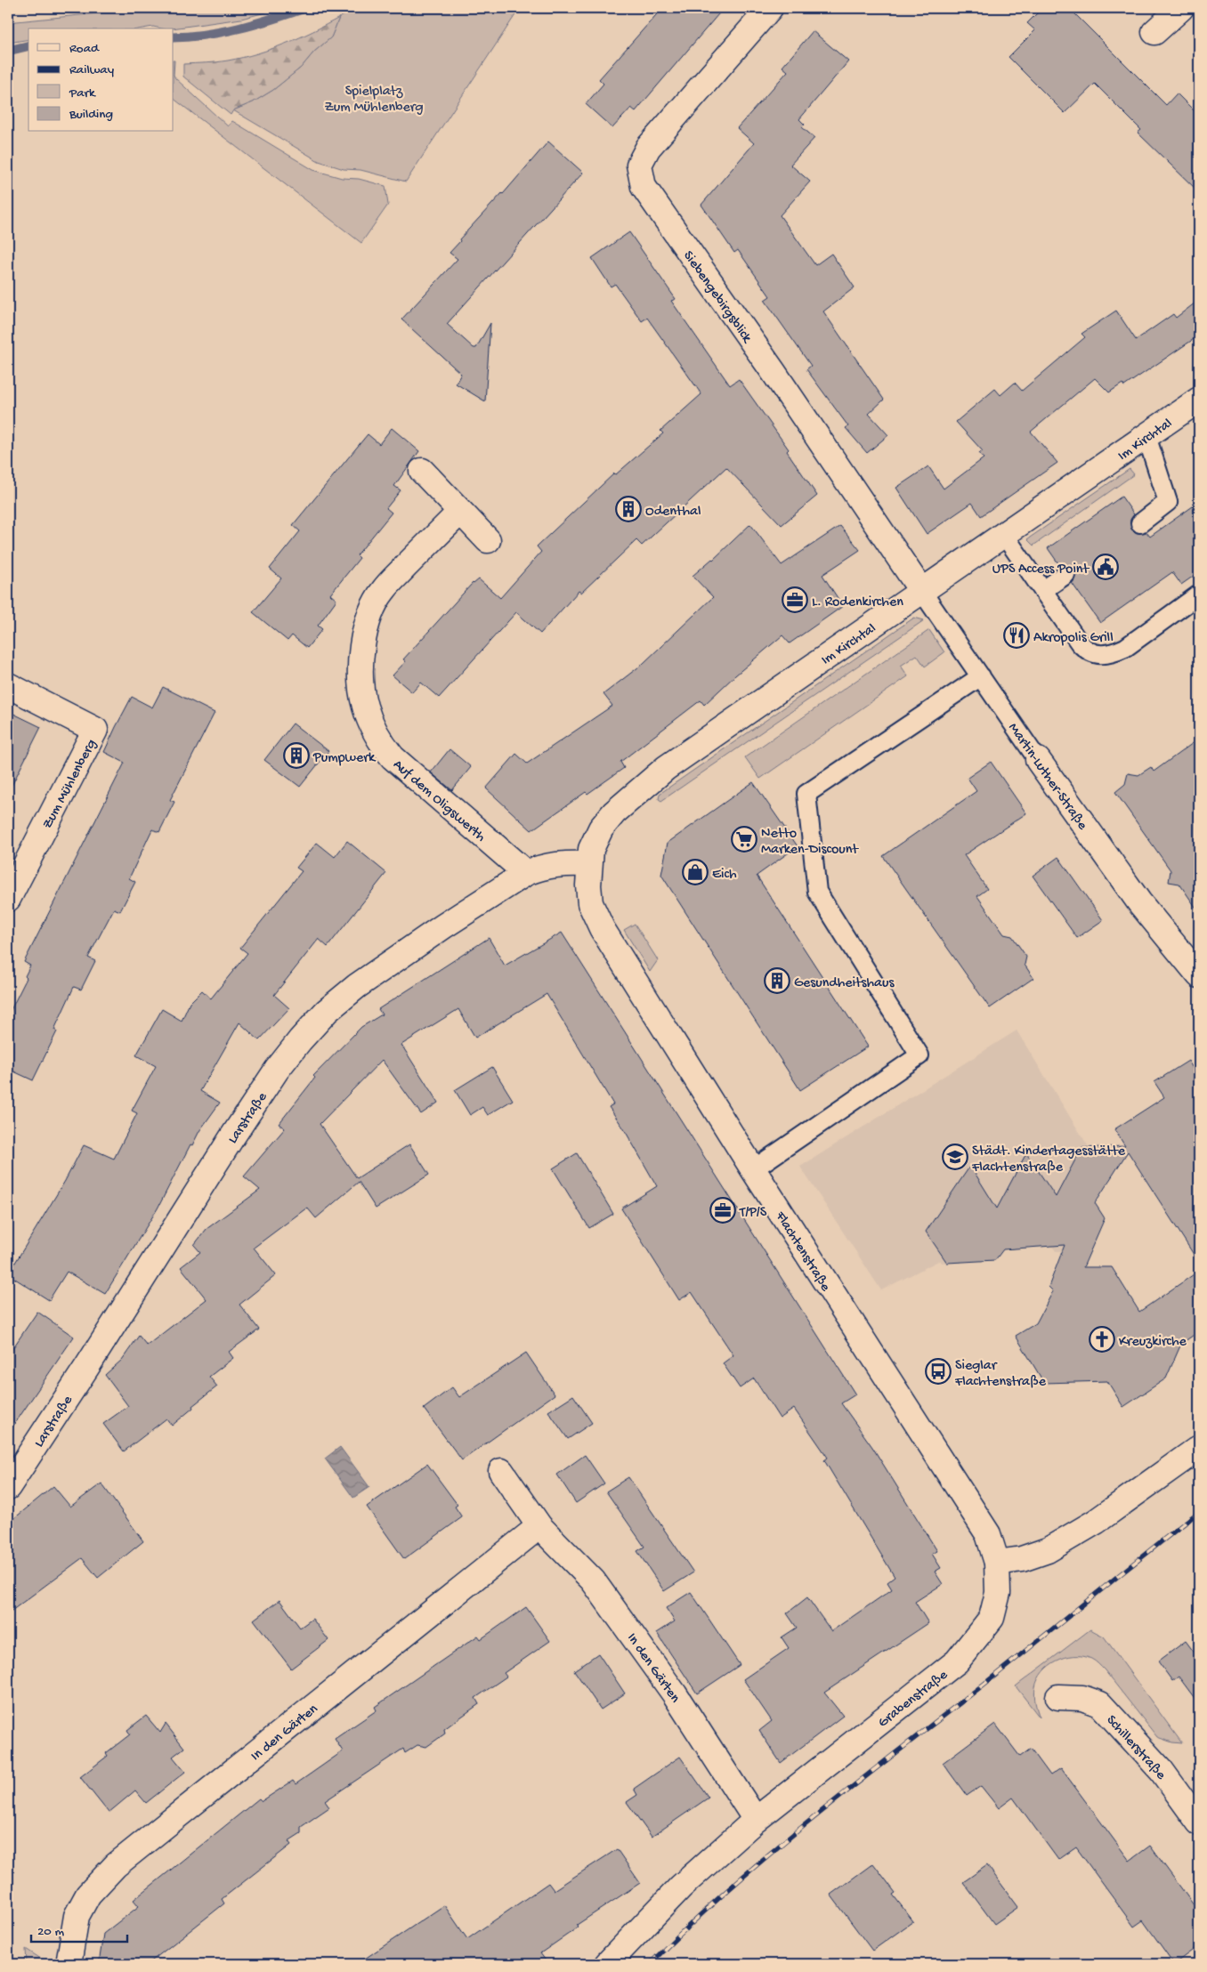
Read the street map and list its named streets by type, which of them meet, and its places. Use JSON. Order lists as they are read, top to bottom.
{
  "streets": {
    "street": [
      "Siebengebirgsblick",
      "Im Kirchtal",
      "Martin-Luther-Straße",
      "Zum Mühlenberg",
      "Auf dem Oligswerth",
      "Larstraße",
      "Flachtenstraße",
      "In den Gärten",
      "Grabenstraße",
      "Schillerstraße"
    ]
  },
  "crossings": [
    ["Siebengebirgsblick", "Im Kirchtal"],
    ["Siebengebirgsblick", "Martin-Luther-Straße"],
    ["Im Kirchtal", "Martin-Luther-Straße"],
    ["Im Kirchtal", "Larstraße"],
    ["Im Kirchtal", "Flachtenstraße"],
    ["Auf dem Oligswerth", "Larstraße"],
    ["Larstraße", "Flachtenstraße"],
    ["Flachtenstraße", "Grabenstraße"],
    ["In den Gärten", "Grabenstraße"]
  ],
  "parks": ["Spielplatz Zum Mühlenberg"],
  "places": {
    "building": ["Odenthal", "Pumpwerk", "Gesundheitshaus"],
    "public building": ["UPS Access Point"],
    "office": ["L. Rodenkirchen", "T/P/S"],
    "restaurant": ["Akropolis Grill"],
    "supermarket": ["Netto Marken-Discount"],
    "shop": ["Eich"],
    "school or university": ["Städt. Kindertagesstätte Flachtenstraße"],
    "church": ["Kreuzkirche"],
    "bus stop": ["Sieglar Flachtenstraße"]
  },
  "legend": [
    "Road",
    "Railway",
    "Park",
    "Building"
  ],
  "scale_bar": "20 m"
}
